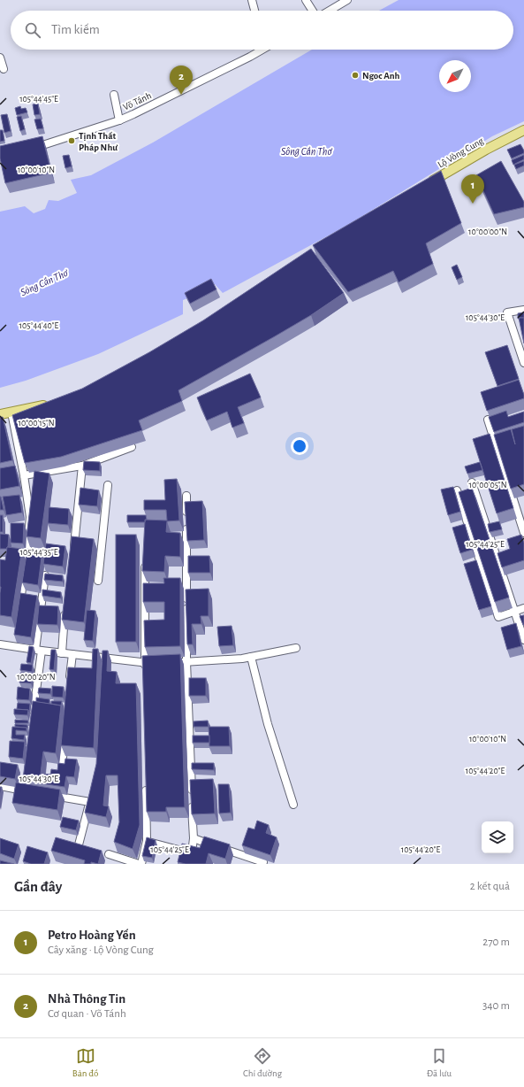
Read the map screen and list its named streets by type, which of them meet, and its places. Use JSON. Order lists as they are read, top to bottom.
{
  "streets": {
    "main road": ["Lộ Vòng Cung"],
    "street": ["Võ Tánh"]
  },
  "water": ["Sông Cần Thơ"],
  "places": ["Ngoc Anh", "Tịnh Thất Pháp Như"],
  "north": "bottom left",
  "page": {
    "search": "Tìm kiếm",
    "pins": ["2", "1"],
    "heading": ["Gần đây", "2 kết quả"],
    "list": [
      {
        "mark": "1",
        "name": "Petro Hoàng Yến",
        "note": "Cây xăng · Lộ Vòng Cung",
        "value": "270 m"
      },
      {
        "mark": "2",
        "name": "Nhà Thông Tin",
        "note": "Cơ quan · Võ Tánh",
        "value": "340 m"
      }
    ],
    "nav": ["Bản đồ", "Chỉ đường", "Đã lưu"]
  },
  "coordinates": [
    "105°44'45\"E",
    "10°00'10\"N",
    "10°00'00\"N",
    "105°44'30\"E",
    "105°44'40\"E",
    "10°00'15\"N",
    "10°00'05\"N",
    "105°44'25\"E",
    "105°44'35\"E",
    "10°00'20\"N",
    "105°44'20\"E"
  ]
}
